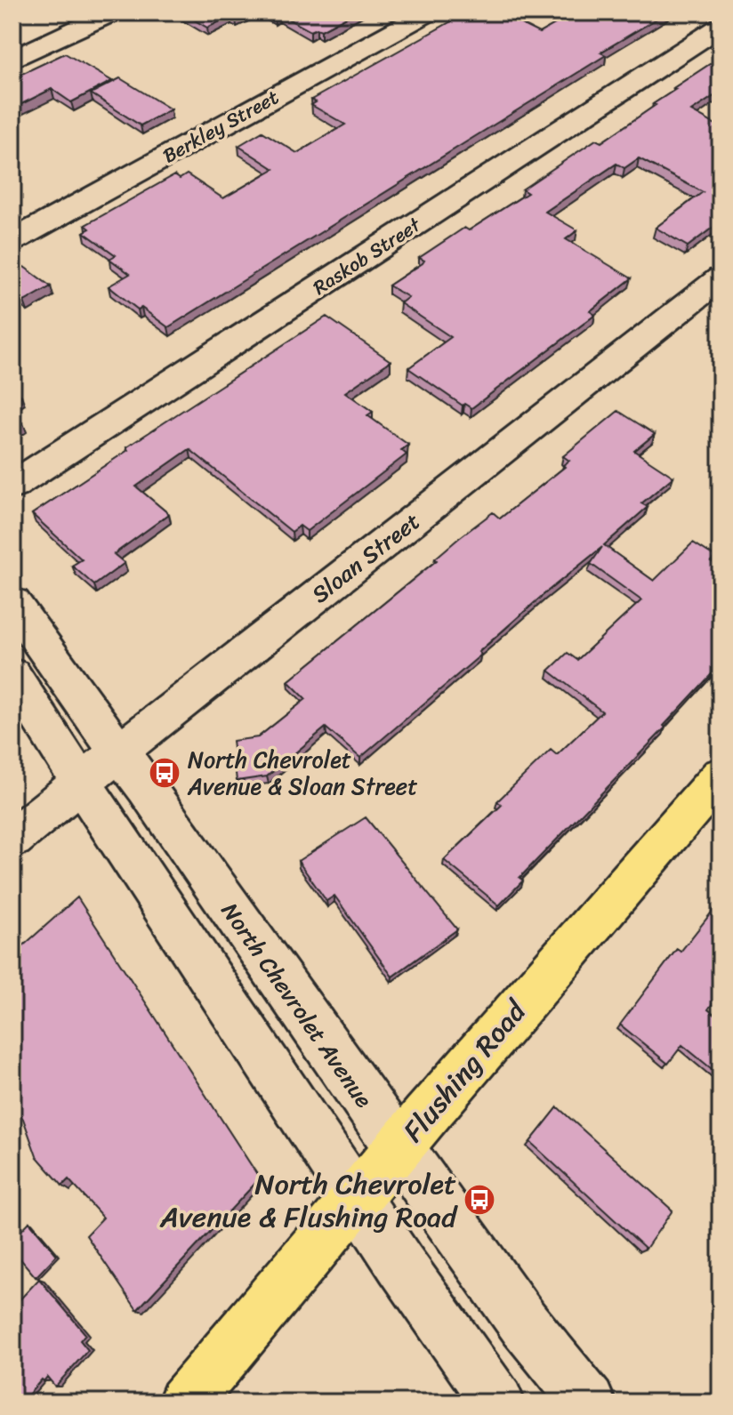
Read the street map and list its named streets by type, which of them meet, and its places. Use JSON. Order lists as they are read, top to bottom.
{
  "streets": {
    "main road": ["Flushing Road"],
    "street": [
      "Berkley Street",
      "Raskob Street",
      "Sloan Street",
      "North Chevrolet Avenue"
    ]
  },
  "crossings": [
    ["Sloan Street", "North Chevrolet Avenue"],
    ["North Chevrolet Avenue", "Flushing Road"]
  ],
  "places": {
    "bus stop": ["North Chevrolet Avenue & Sloan Street", "North Chevrolet Avenue & Flushing Road"]
  }
}
